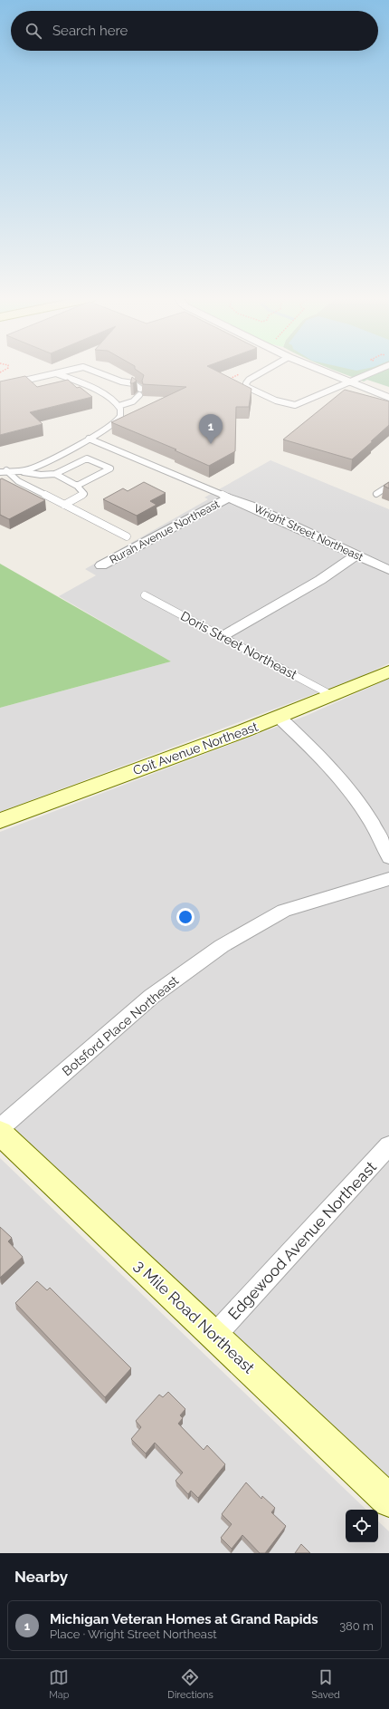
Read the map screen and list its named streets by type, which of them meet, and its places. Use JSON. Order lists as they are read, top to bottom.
{
  "streets": {
    "main road": ["Coit Avenue Northeast", "3 Mile Road Northeast"],
    "street": [
      "Rurah Avenue Northeast",
      "Wright Street Northeast",
      "Botsford Place Northeast",
      "Edgewood Avenue Northeast"
    ],
    "lane": ["Doris Street Northeast"]
  },
  "crossings": [
    ["Rurah Avenue Northeast", "Wright Street Northeast"],
    ["Doris Street Northeast", "Coit Avenue Northeast"],
    ["Edgewood Avenue Northeast", "3 Mile Road Northeast"]
  ],
  "page": {
    "search": "Search here",
    "pins": "1",
    "heading": "Nearby",
    "list": [
      {
        "mark": "1",
        "name": "Michigan Veteran Homes at Grand Rapids",
        "note": "Place · Wright Street Northeast",
        "value": "380 m"
      }
    ],
    "nav": ["Map", "Directions", "Saved"]
  }
}
